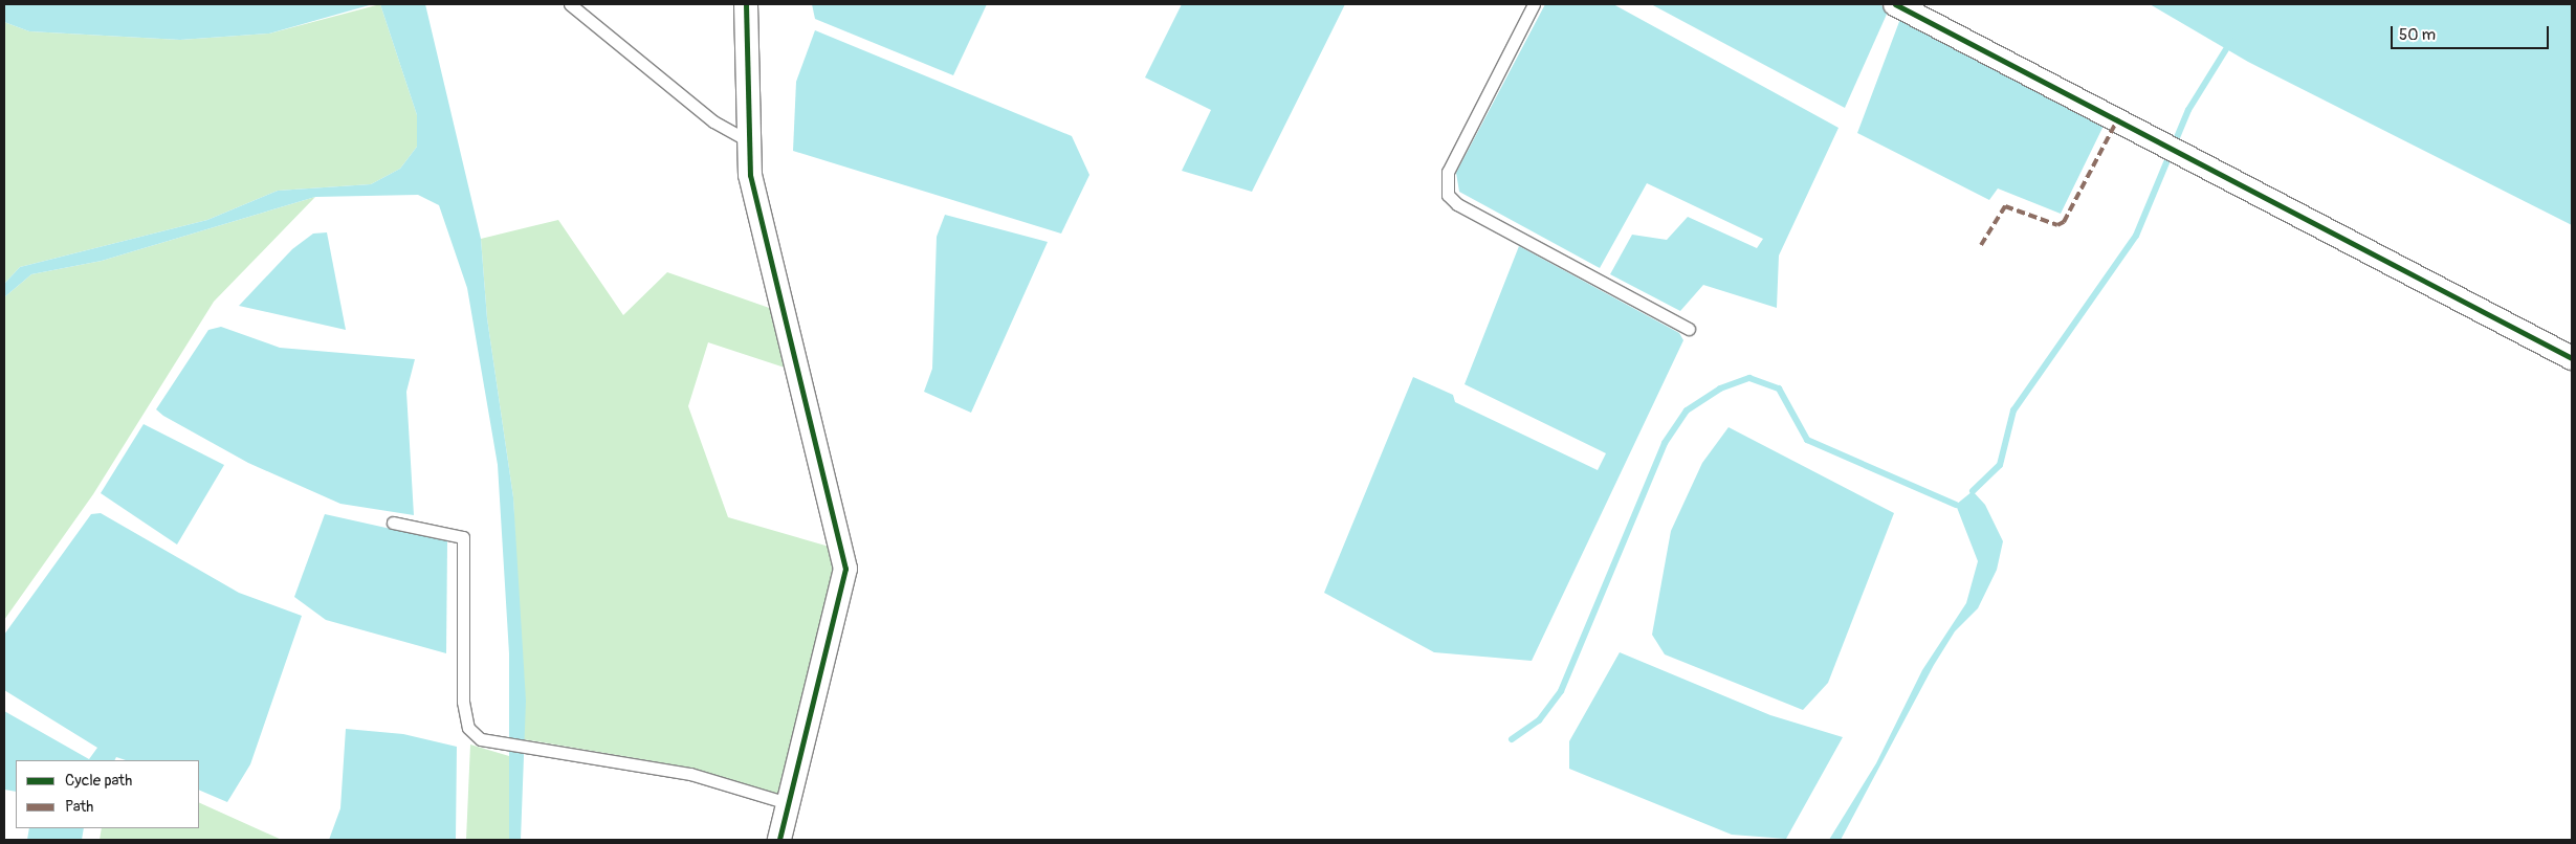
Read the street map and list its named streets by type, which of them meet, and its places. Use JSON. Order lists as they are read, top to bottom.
{
  "legend": ["Cycle path", "Path"],
  "scale_bar": "50 m"
}
